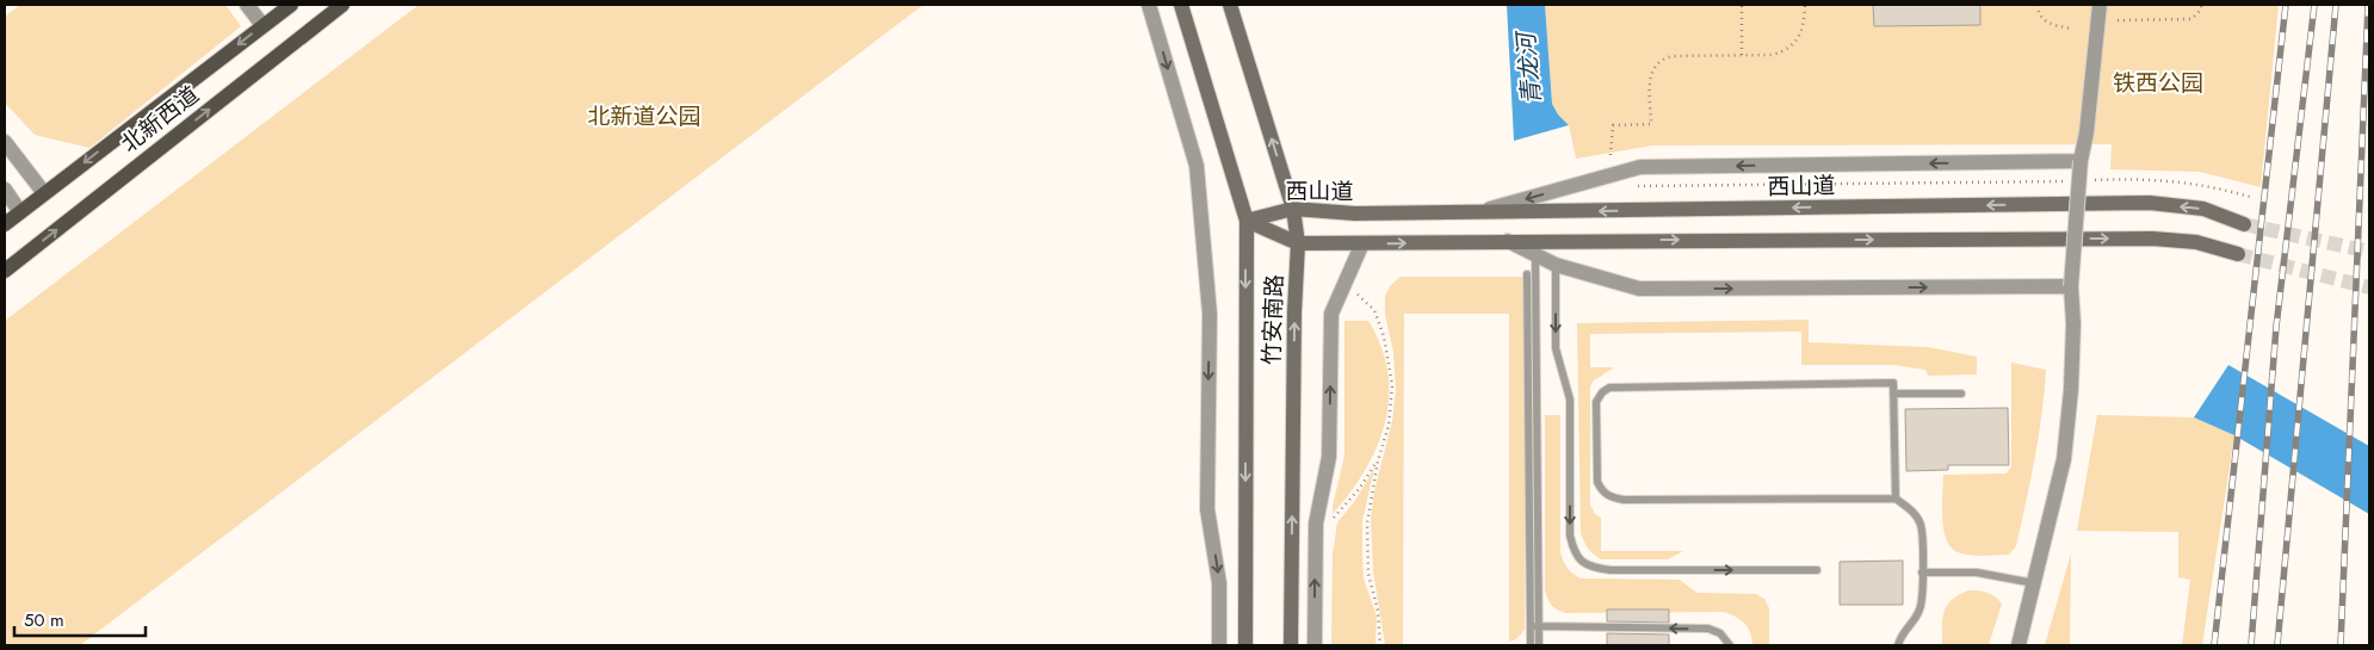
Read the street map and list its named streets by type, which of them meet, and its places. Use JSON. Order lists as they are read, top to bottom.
{
  "streets": {
    "main road": ["北新西道", "西山道", "竹安南路"]
  },
  "crossings": [
    ["西山道", "竹安南路"]
  ],
  "water": ["青龙河"],
  "parks": ["铁西公园", "北新道公园"],
  "scale_bar": "50 m"
}
